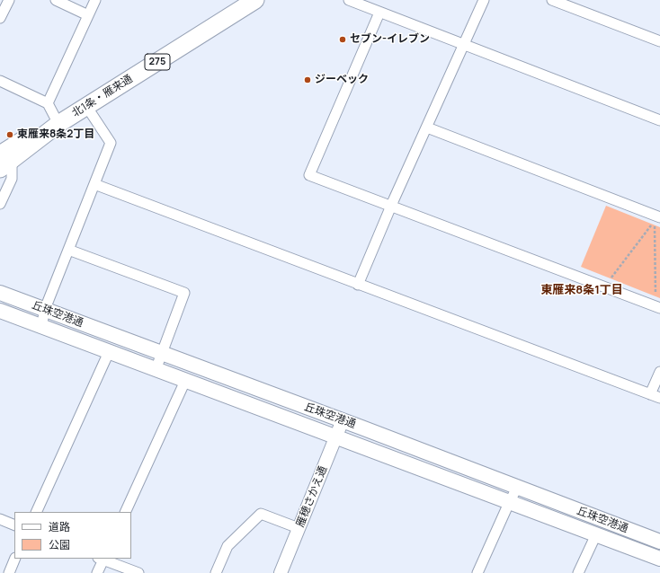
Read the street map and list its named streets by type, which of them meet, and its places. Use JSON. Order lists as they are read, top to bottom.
{
  "streets": {
    "highway": ["275", "北1条・雁来通"],
    "main road": ["丘珠空港通"],
    "street": ["雁穂さかえ通"]
  },
  "crossings": [
    ["丘珠空港通", "雁穂さかえ通"]
  ],
  "districts": ["東雁来8条1丁目"],
  "places": ["セブン-イレブン", "ジーベック", "東雁来8条2丁目"],
  "legend": ["道路", "公園"]
}
